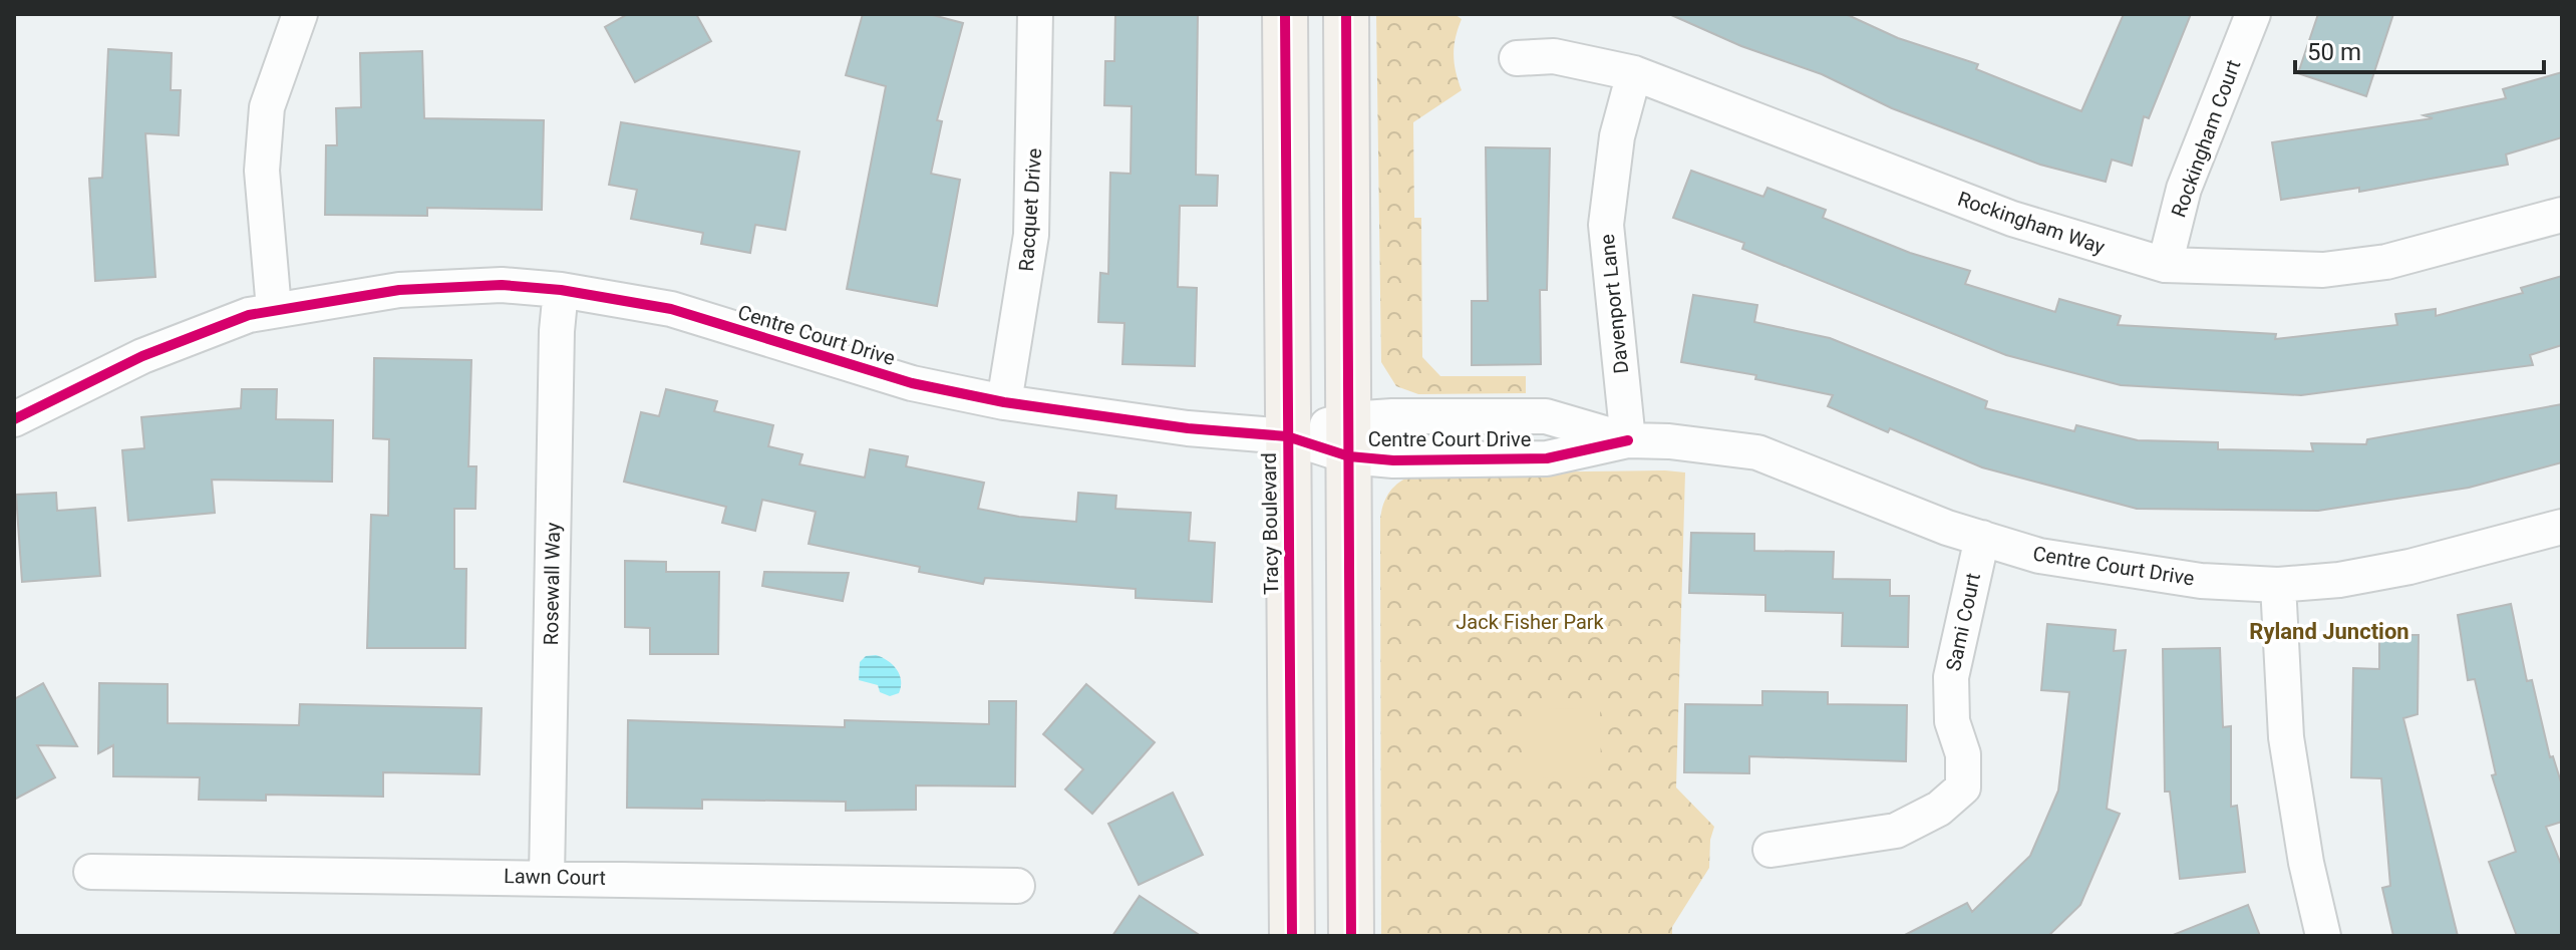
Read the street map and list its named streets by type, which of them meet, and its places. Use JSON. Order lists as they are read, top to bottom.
{
  "streets": {
    "main road": ["Tracy Boulevard"],
    "street": [
      "Rockingham Court",
      "Racquet Drive",
      "Rockingham Way",
      "Davenport Lane",
      "Centre Court Drive",
      "Rosewall Way",
      "Sami Court",
      "Lawn Court"
    ]
  },
  "crossings": [
    ["Rockingham Court", "Rockingham Way"],
    ["Racquet Drive", "Centre Court Drive"],
    ["Rockingham Way", "Davenport Lane"],
    ["Davenport Lane", "Centre Court Drive"],
    ["Centre Court Drive", "Tracy Boulevard"],
    ["Centre Court Drive", "Rosewall Way"],
    ["Centre Court Drive", "Sami Court"],
    ["Rosewall Way", "Lawn Court"]
  ],
  "districts": ["Ryland Junction"],
  "parks": ["Jack Fisher Park"],
  "scale_bar": "50 m"
}
